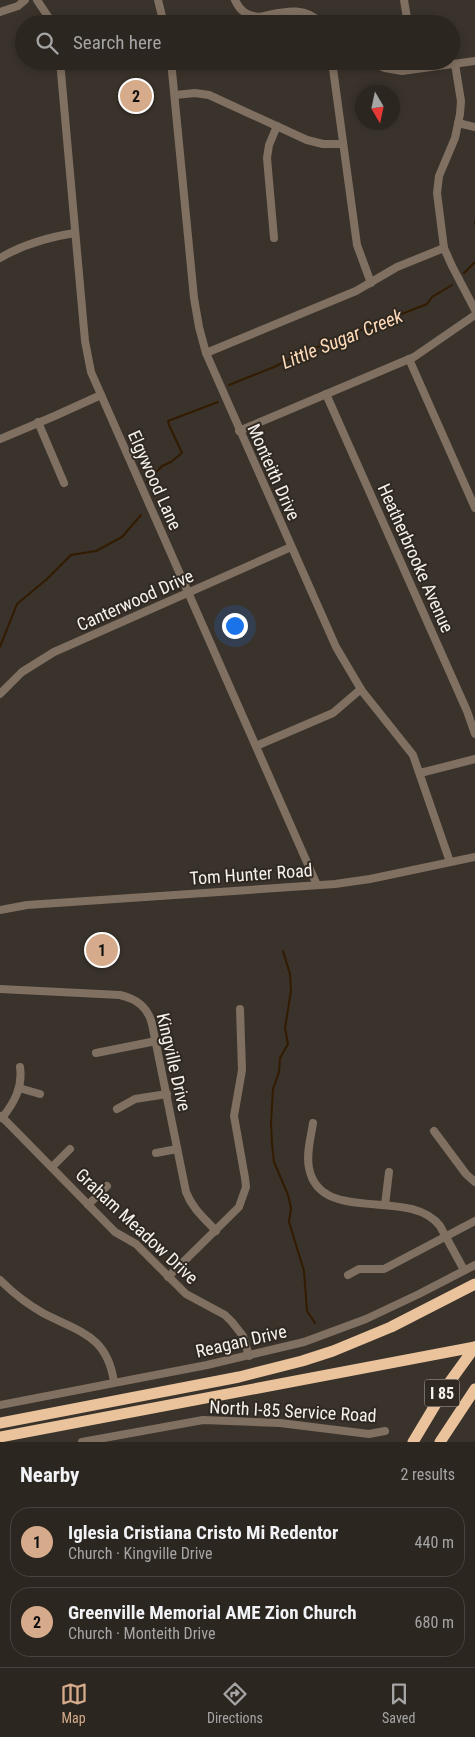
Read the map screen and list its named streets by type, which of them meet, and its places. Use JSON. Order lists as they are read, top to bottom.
{
  "streets": {
    "highway": ["I 85"],
    "street": [
      "Monteith Drive",
      "Elgywood Lane",
      "Heatherbrooke Avenue",
      "Canterwood Drive",
      "Tom Hunter Road",
      "Kingville Drive",
      "Graham Meadow Drive",
      "Reagan Drive",
      "North I-85 Service Road"
    ]
  },
  "crossings": [
    ["Monteith Drive", "Canterwood Drive"],
    ["Monteith Drive", "Tom Hunter Road"],
    ["Elgywood Lane", "Canterwood Drive"],
    ["Elgywood Lane", "Tom Hunter Road"],
    ["Graham Meadow Drive", "Reagan Drive"]
  ],
  "water": ["Little Sugar Creek"],
  "north": "bottom",
  "page": {
    "search": "Search here",
    "pins": ["2", "1"],
    "heading": ["Nearby", "2 results"],
    "list": [
      {
        "mark": "1",
        "name": "Iglesia Cristiana Cristo Mi Redentor",
        "note": "Church · Kingville Drive",
        "value": "440 m"
      },
      {
        "mark": "2",
        "name": "Greenville Memorial AME Zion Church",
        "note": "Church · Monteith Drive",
        "value": "680 m"
      }
    ],
    "nav": ["Map", "Directions", "Saved"]
  }
}
